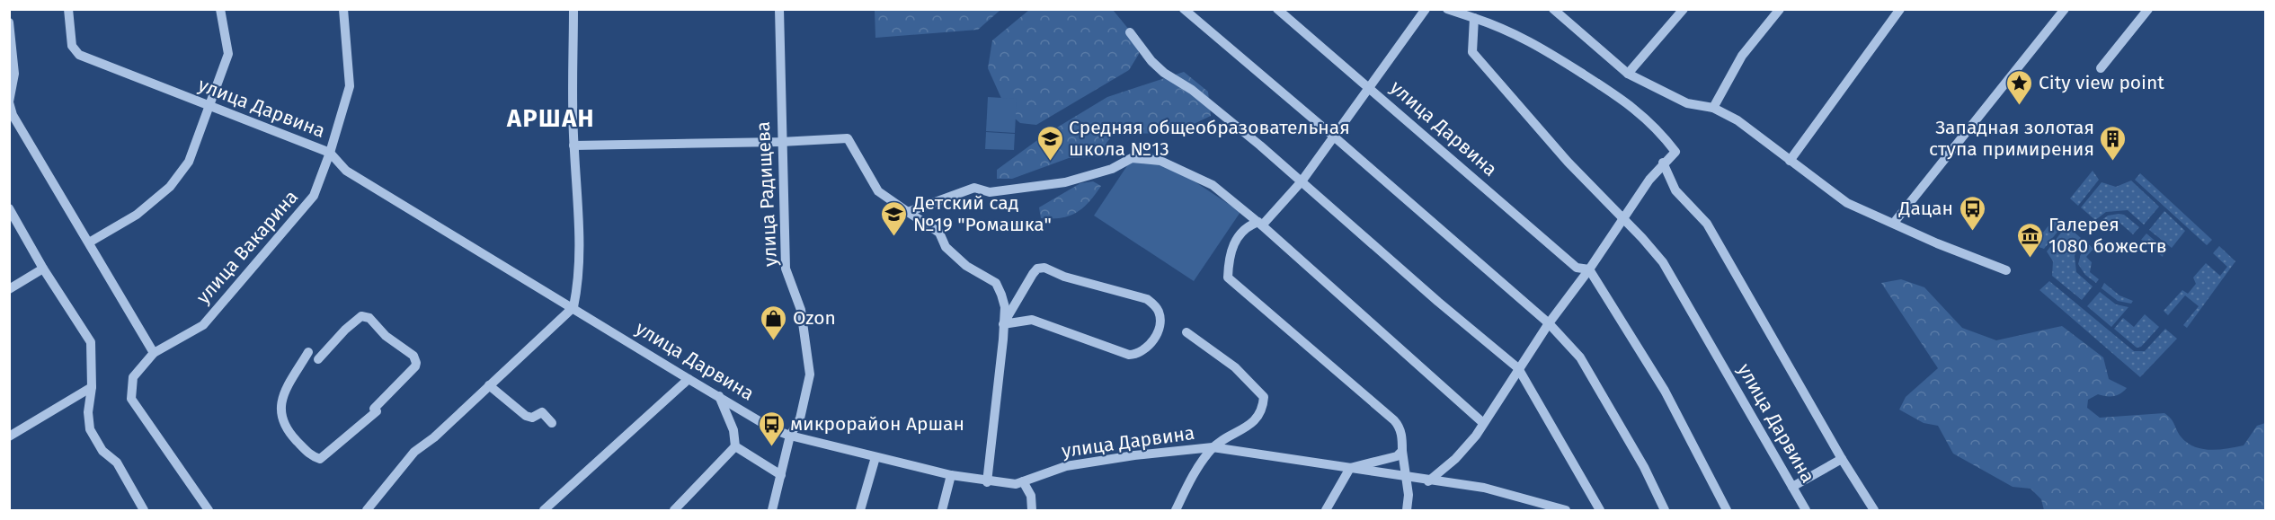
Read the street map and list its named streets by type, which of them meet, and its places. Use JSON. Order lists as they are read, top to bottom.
{
  "streets": {
    "street": ["улица Дарвина", "улица Радищева", "улица Вакарина"]
  },
  "crossings": [
    ["улица Дарвина", "улица Радищева"],
    ["улица Дарвина", "улица Вакарина"]
  ],
  "districts": ["АРШАН"],
  "places": {
    "place": ["City view point"],
    "school or university": ["Средняя общеобразовательная школа №13", "Детский сад №19 \"Ромашка\""],
    "building": ["Западная золотая ступа примирения"],
    "bus stop": ["Дацан", "микрорайон Аршан"],
    "museum": ["Галерея 1080 божеств"],
    "shop": ["Ozon"]
  }
}
